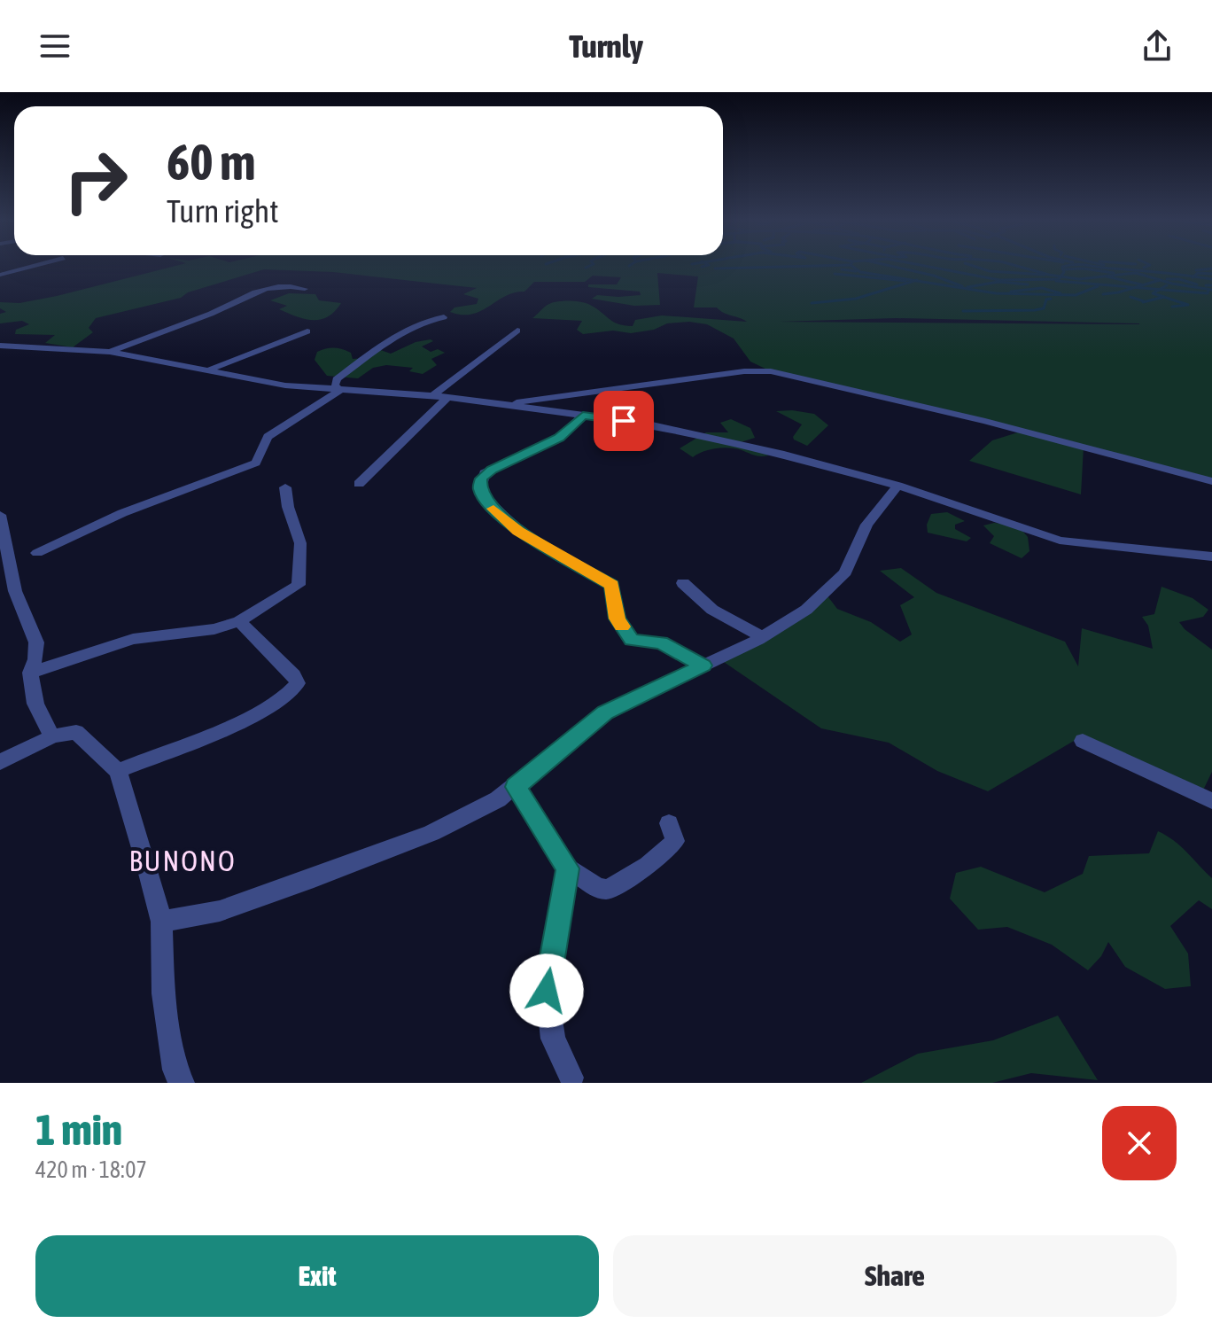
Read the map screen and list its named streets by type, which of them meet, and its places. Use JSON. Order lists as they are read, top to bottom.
{
  "districts": ["BUNONO"],
  "page": {
    "header": "Turnly",
    "turn": ["60 m", "Turn right"],
    "heading": ["1 min", "420 m · 18:07"],
    "buttons": ["Exit", "Share"]
  }
}
